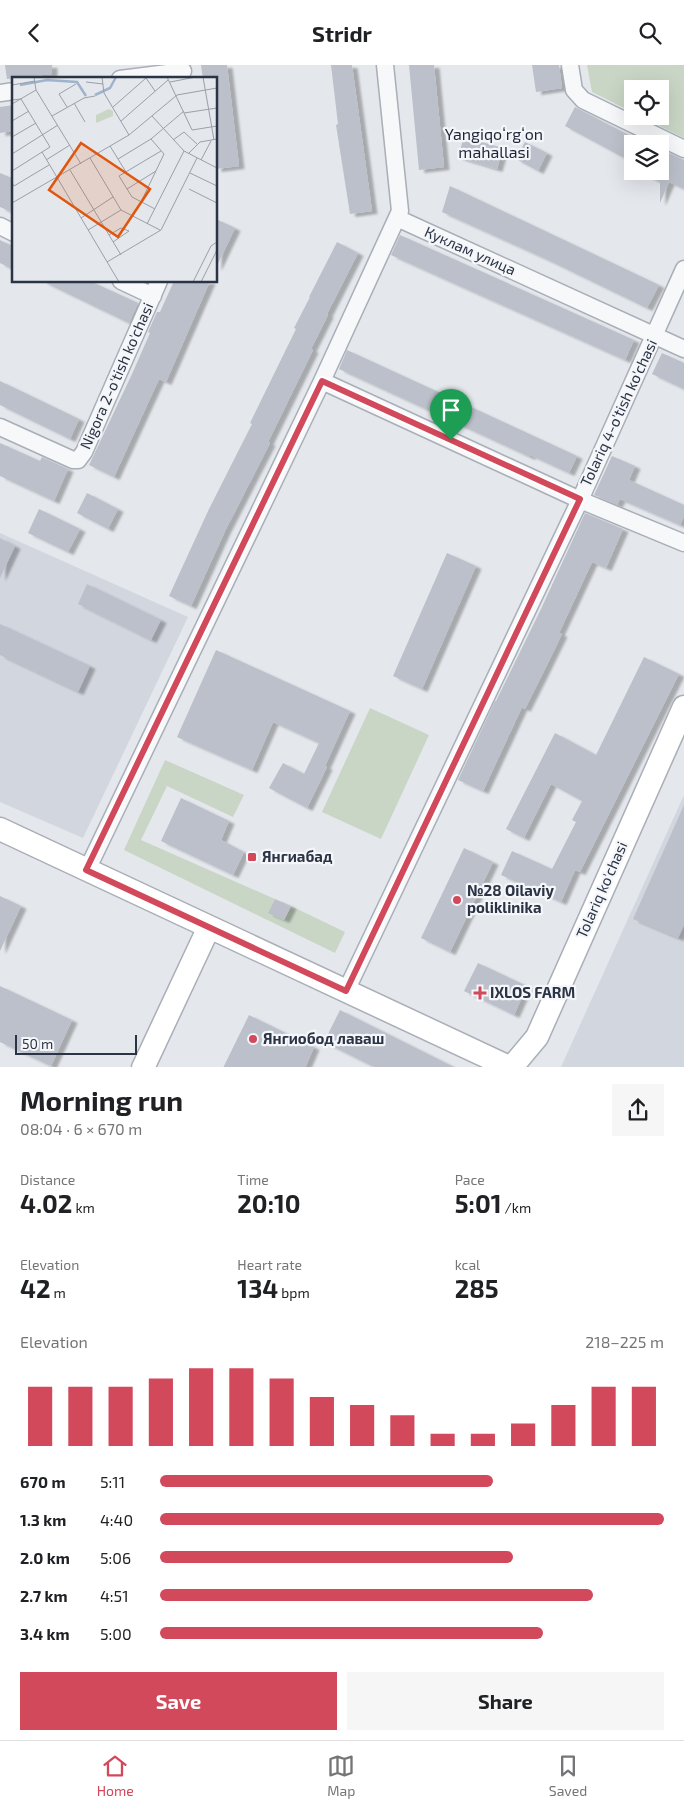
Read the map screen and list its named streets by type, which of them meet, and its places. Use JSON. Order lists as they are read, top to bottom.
{
  "streets": {
    "street": [
      "Куклам улица",
      "Nigora 2-o'tish ko'chasi",
      "Tolariq 4-o'tish ko'chasi",
      "Tolariq ko'chasi"
    ]
  },
  "crossings": [
    ["Куклам улица", "Tolariq 4-o'tish ko'chasi"]
  ],
  "districts": ["Yangiqoʻrgʻon mahallasi"],
  "places": {
    "transit": ["Янгиабад"],
    "other": ["№28 Oilaviy poliklinika", "Янгиобод лаваш"],
    "health": ["IXLOS FARM"]
  },
  "scale_bar": "50 m",
  "page": {
    "header": "Stridr",
    "scale": "50 m",
    "heading": ["Morning run", "08:04 · 6 × 670 m"],
    "stats": [
      ["Distance", "4.02 km"],
      ["Time", "20:10"],
      ["Pace", "5:01 /km"],
      ["Elevation", "42 m"],
      ["Heart rate", "134 bpm"],
      ["kcal", "285"]
    ],
    "chart": ["Elevation", "218–225 m"],
    "list": [
      {
        "name": "670 m",
        "note": "5:11"
      },
      {
        "name": "1.3 km",
        "note": "4:40"
      },
      {
        "name": "2.0 km",
        "note": "5:06"
      },
      {
        "name": "2.7 km",
        "note": "4:51"
      },
      {
        "name": "3.4 km",
        "note": "5:00"
      }
    ],
    "buttons": ["Save", "Share"],
    "tabs": ["Home", "Map", "Saved"]
  }
}
